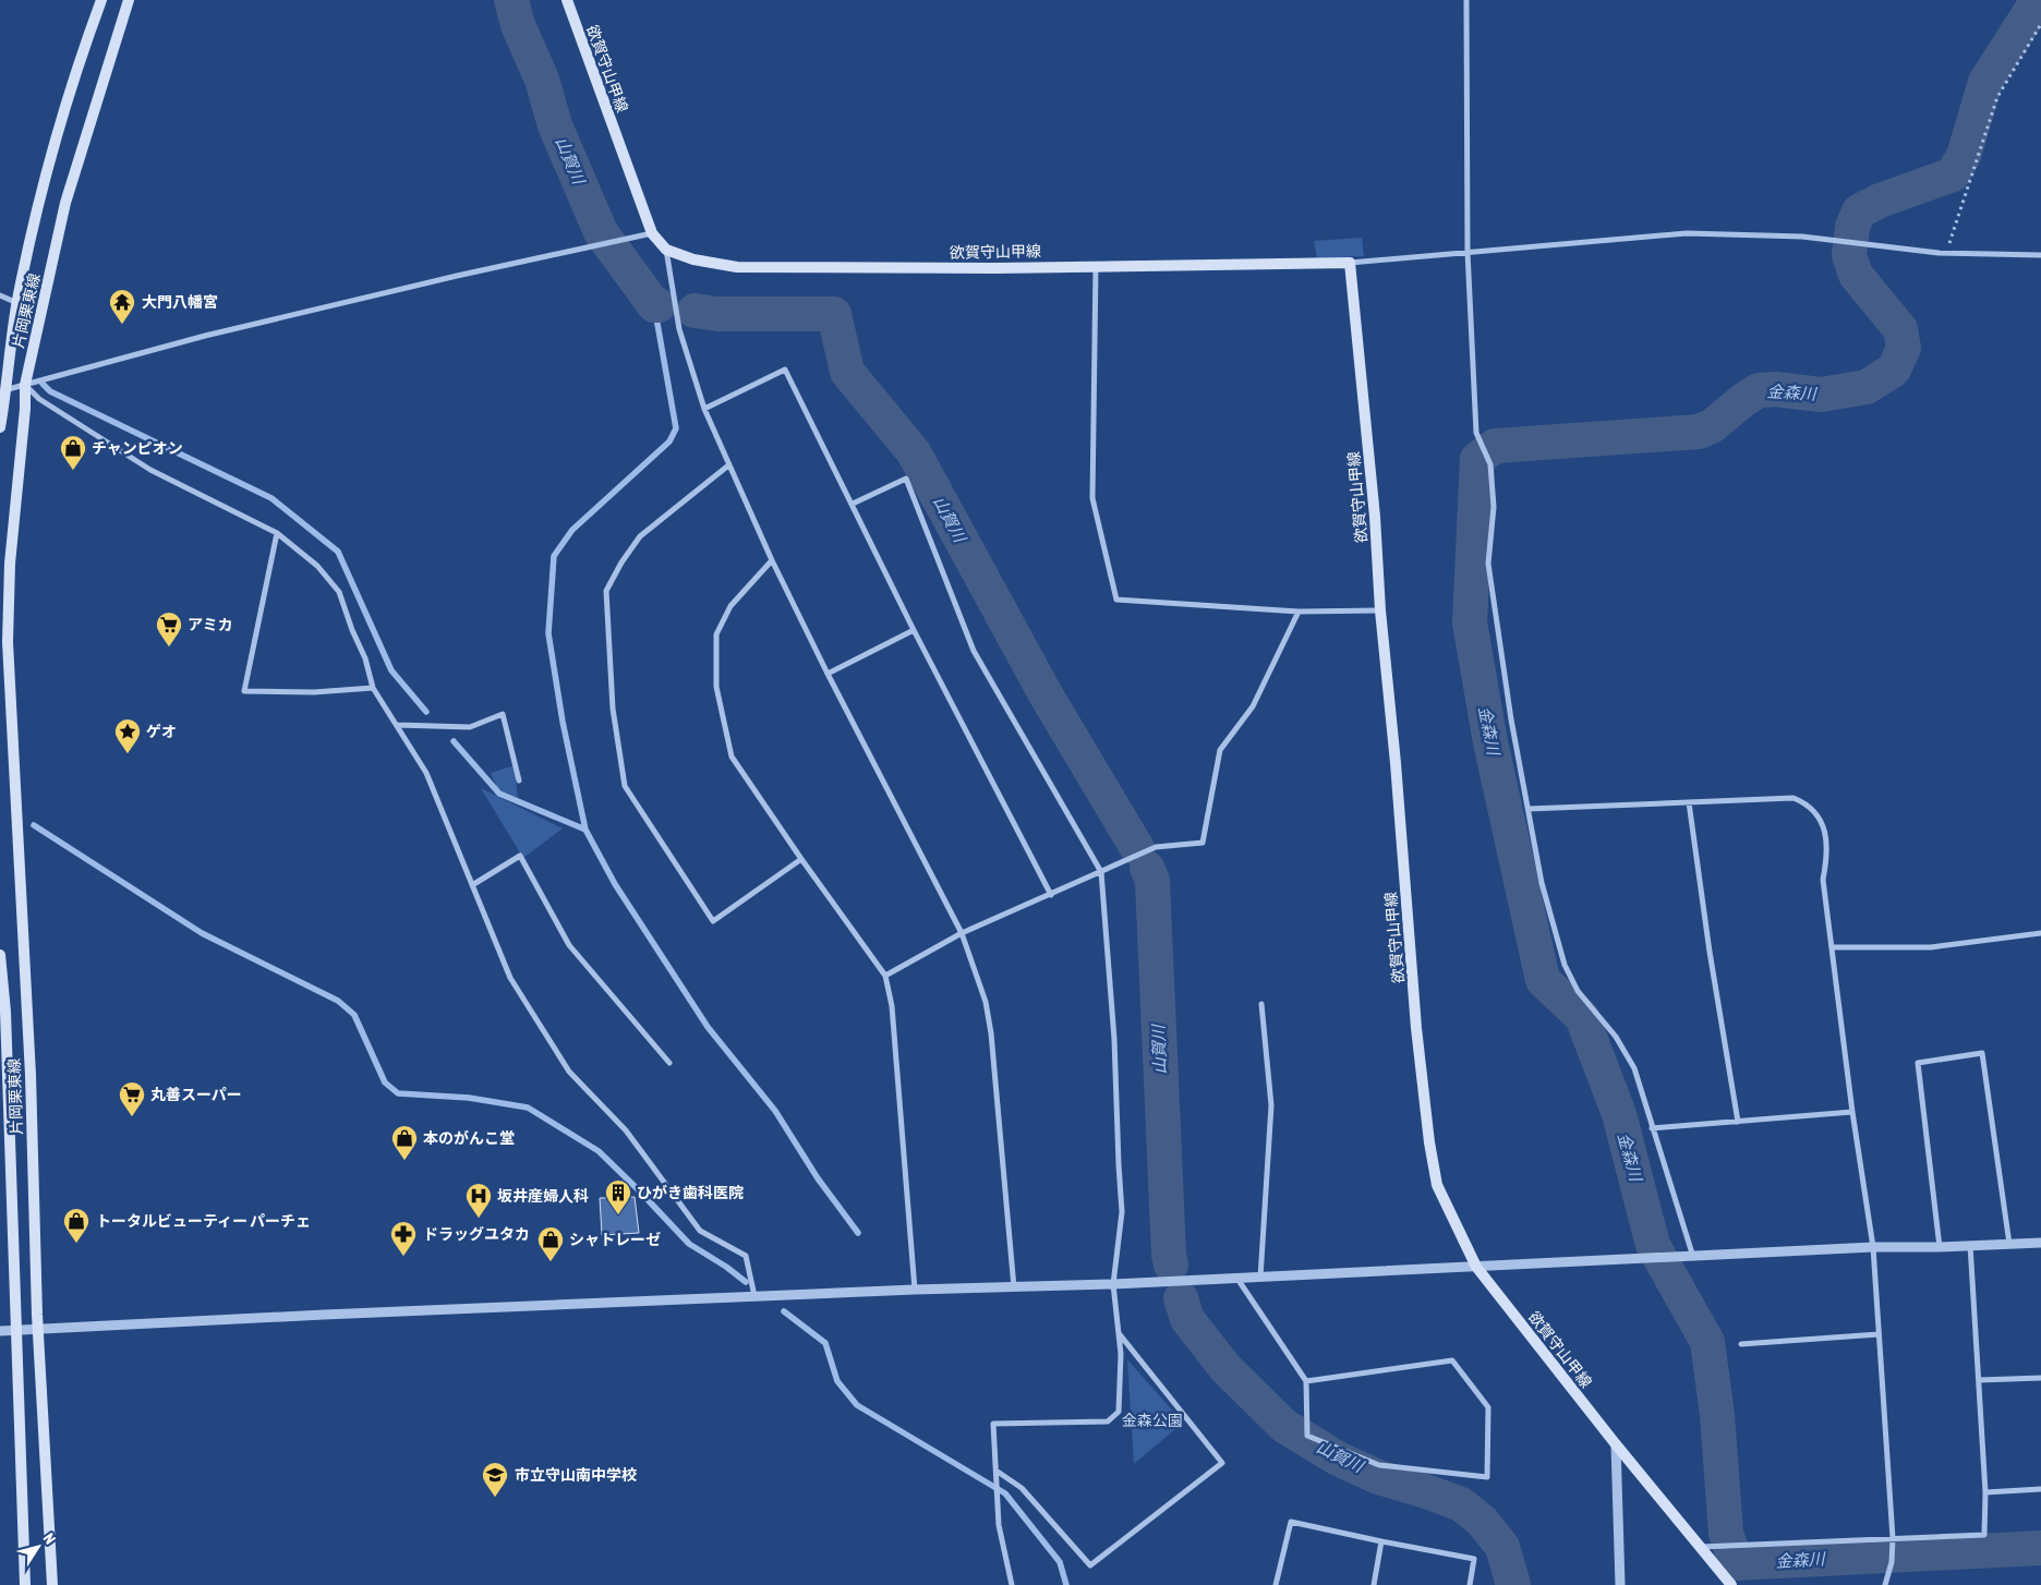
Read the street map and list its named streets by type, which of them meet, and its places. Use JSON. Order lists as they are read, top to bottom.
{
  "streets": {
    "main road": ["欲賀守山甲線", "片岡栗東線"]
  },
  "water": ["山賀川", "金森川"],
  "parks": ["金森公園"],
  "places": {
    "temple": ["大門八幡宮"],
    "shop": [
      "チャンピオン",
      "本のがんこ堂",
      "トータルビューティー パーチェ",
      "シャトレーゼ"
    ],
    "supermarket": ["アミカ", "丸善スーパー"],
    "place": ["ゲオ"],
    "building": ["ひがき歯科医院"],
    "hospital": ["坂井産婦人科"],
    "pharmacy": ["ドラッグユタカ"],
    "school or university": ["市立守山南中学校"]
  },
  "north": "top right"
}
